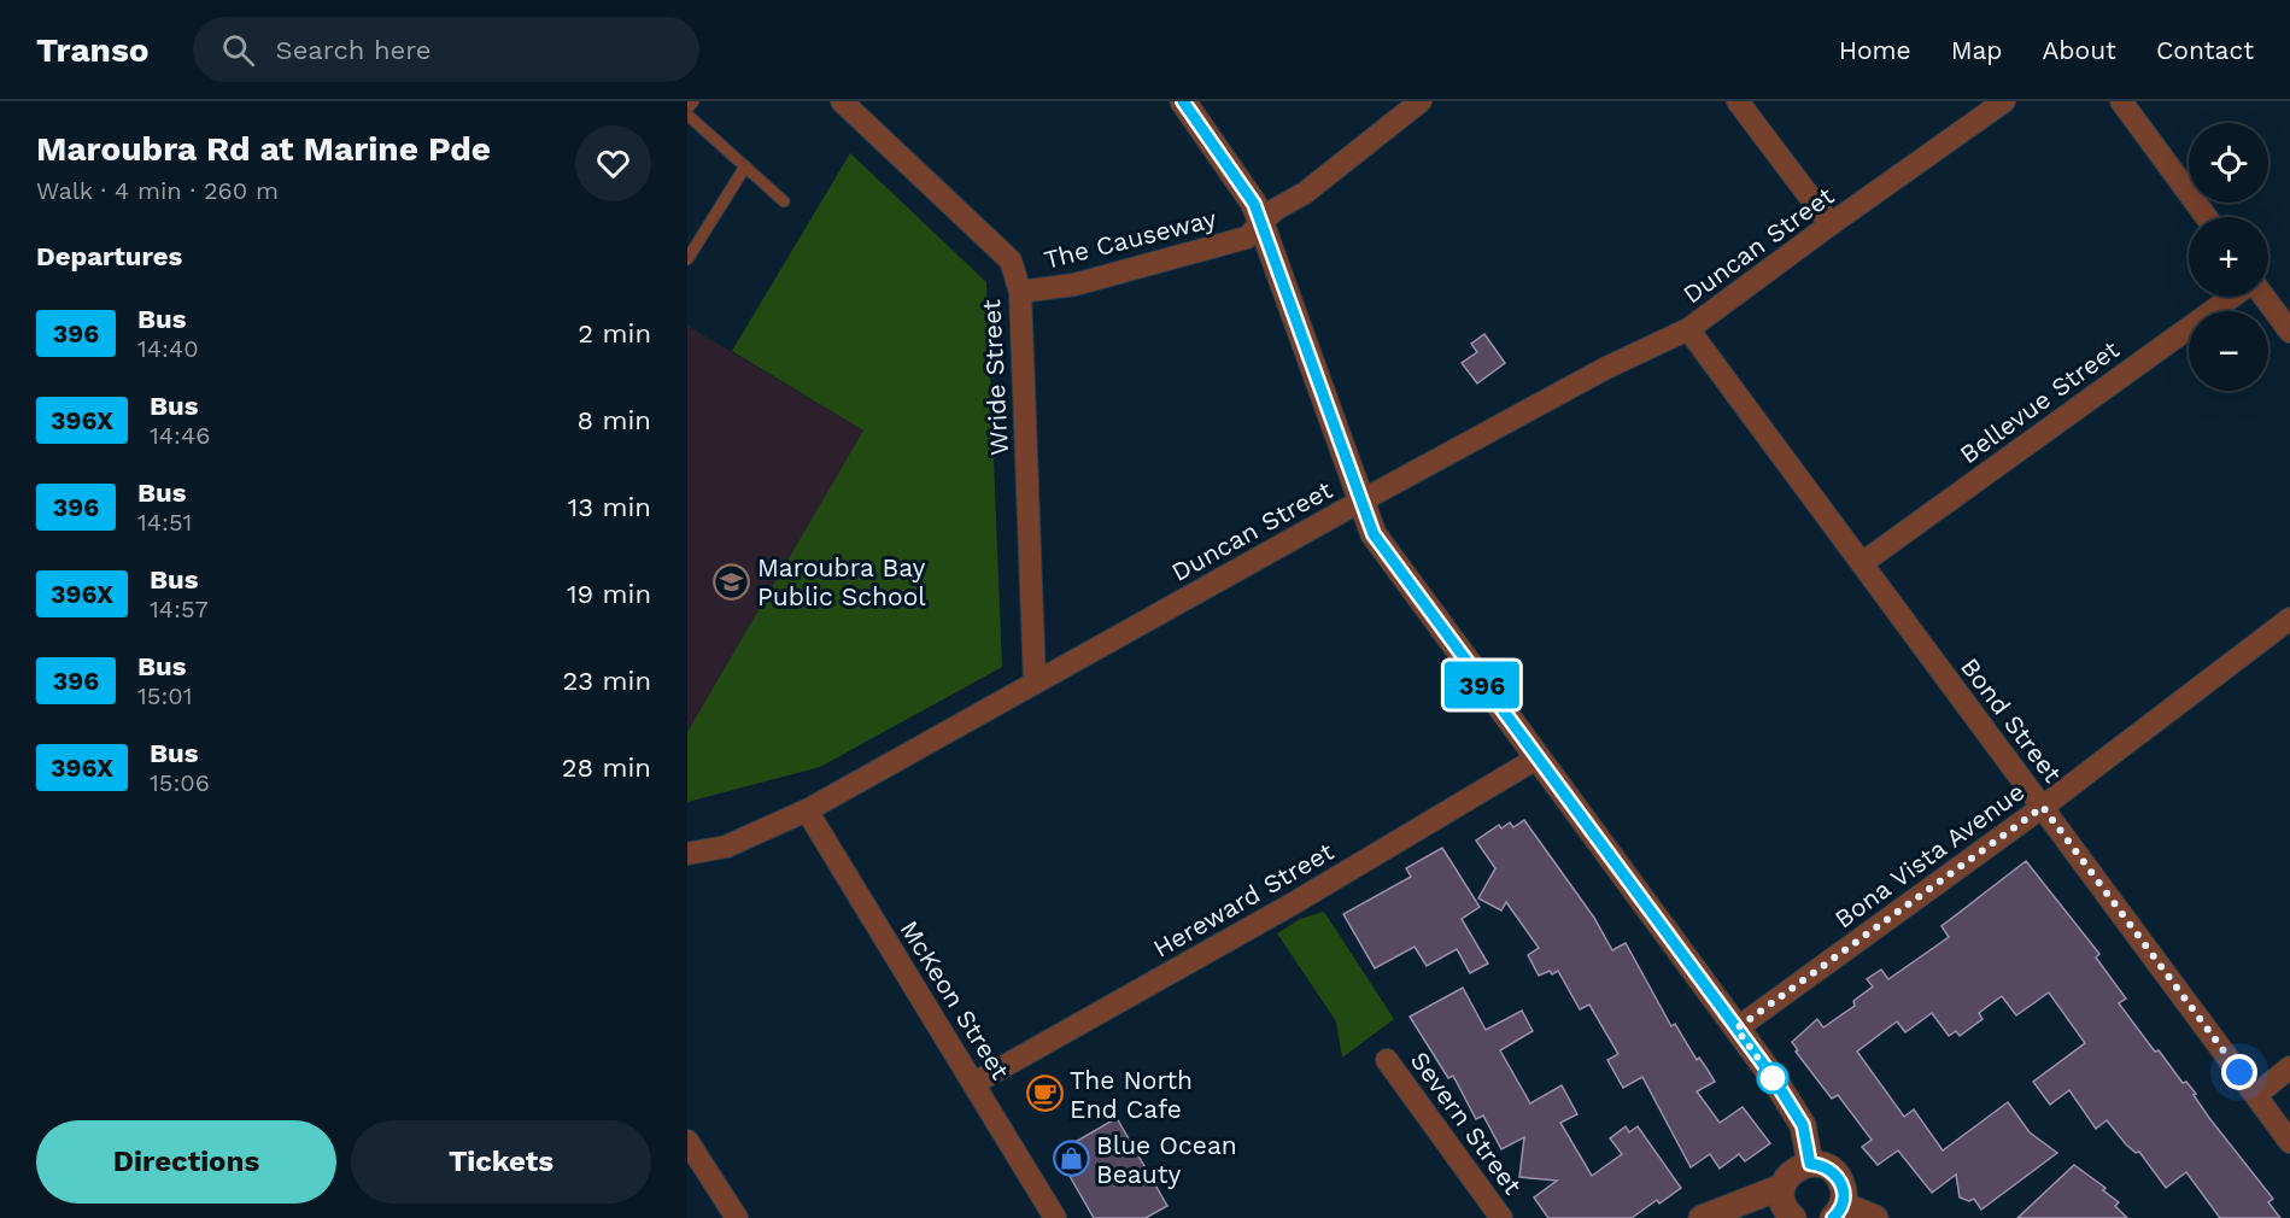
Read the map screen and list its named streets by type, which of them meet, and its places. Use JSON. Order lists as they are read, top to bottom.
{
  "streets": {
    "street": [
      "The Causeway",
      "Duncan Street",
      "Wride Street",
      "Bellevue Street",
      "Bond Street",
      "Bona Vista Avenue",
      "Hereward Street",
      "McKeon Street",
      "Severn Street"
    ]
  },
  "crossings": [
    ["The Causeway", "Wride Street"],
    ["Duncan Street", "Wride Street"],
    ["Duncan Street", "Bond Street"],
    ["Duncan Street", "McKeon Street"],
    ["Bellevue Street", "Bond Street"],
    ["Bond Street", "Bona Vista Avenue"],
    ["Hereward Street", "McKeon Street"]
  ],
  "places": {
    "school or university": ["Maroubra Bay Public School"],
    "cafe": ["The North End Cafe"],
    "shop": ["Blue Ocean Beauty"]
  },
  "lines": ["bus line 396"],
  "page": {
    "header": "Transo",
    "search": "Search here",
    "nav": [
      "Home",
      "Map",
      "About",
      "Contact"
    ],
    "heading": [
      ["Maroubra Rd at Marine Pde", "Walk · 4 min · 260 m"],
      "Departures"
    ],
    "on_map": "396",
    "map_buttons": ["+", "−"],
    "list": [
      {
        "mark": "396",
        "name": "Bus",
        "note": "14:40",
        "value": "2 min"
      },
      {
        "mark": "396X",
        "name": "Bus",
        "note": "14:46",
        "value": "8 min"
      },
      {
        "mark": "396",
        "name": "Bus",
        "note": "14:51",
        "value": "13 min"
      },
      {
        "mark": "396X",
        "name": "Bus",
        "note": "14:57",
        "value": "19 min"
      },
      {
        "mark": "396",
        "name": "Bus",
        "note": "15:01",
        "value": "23 min"
      },
      {
        "mark": "396X",
        "name": "Bus",
        "note": "15:06",
        "value": "28 min"
      }
    ],
    "buttons": ["Directions", "Tickets"]
  }
}
